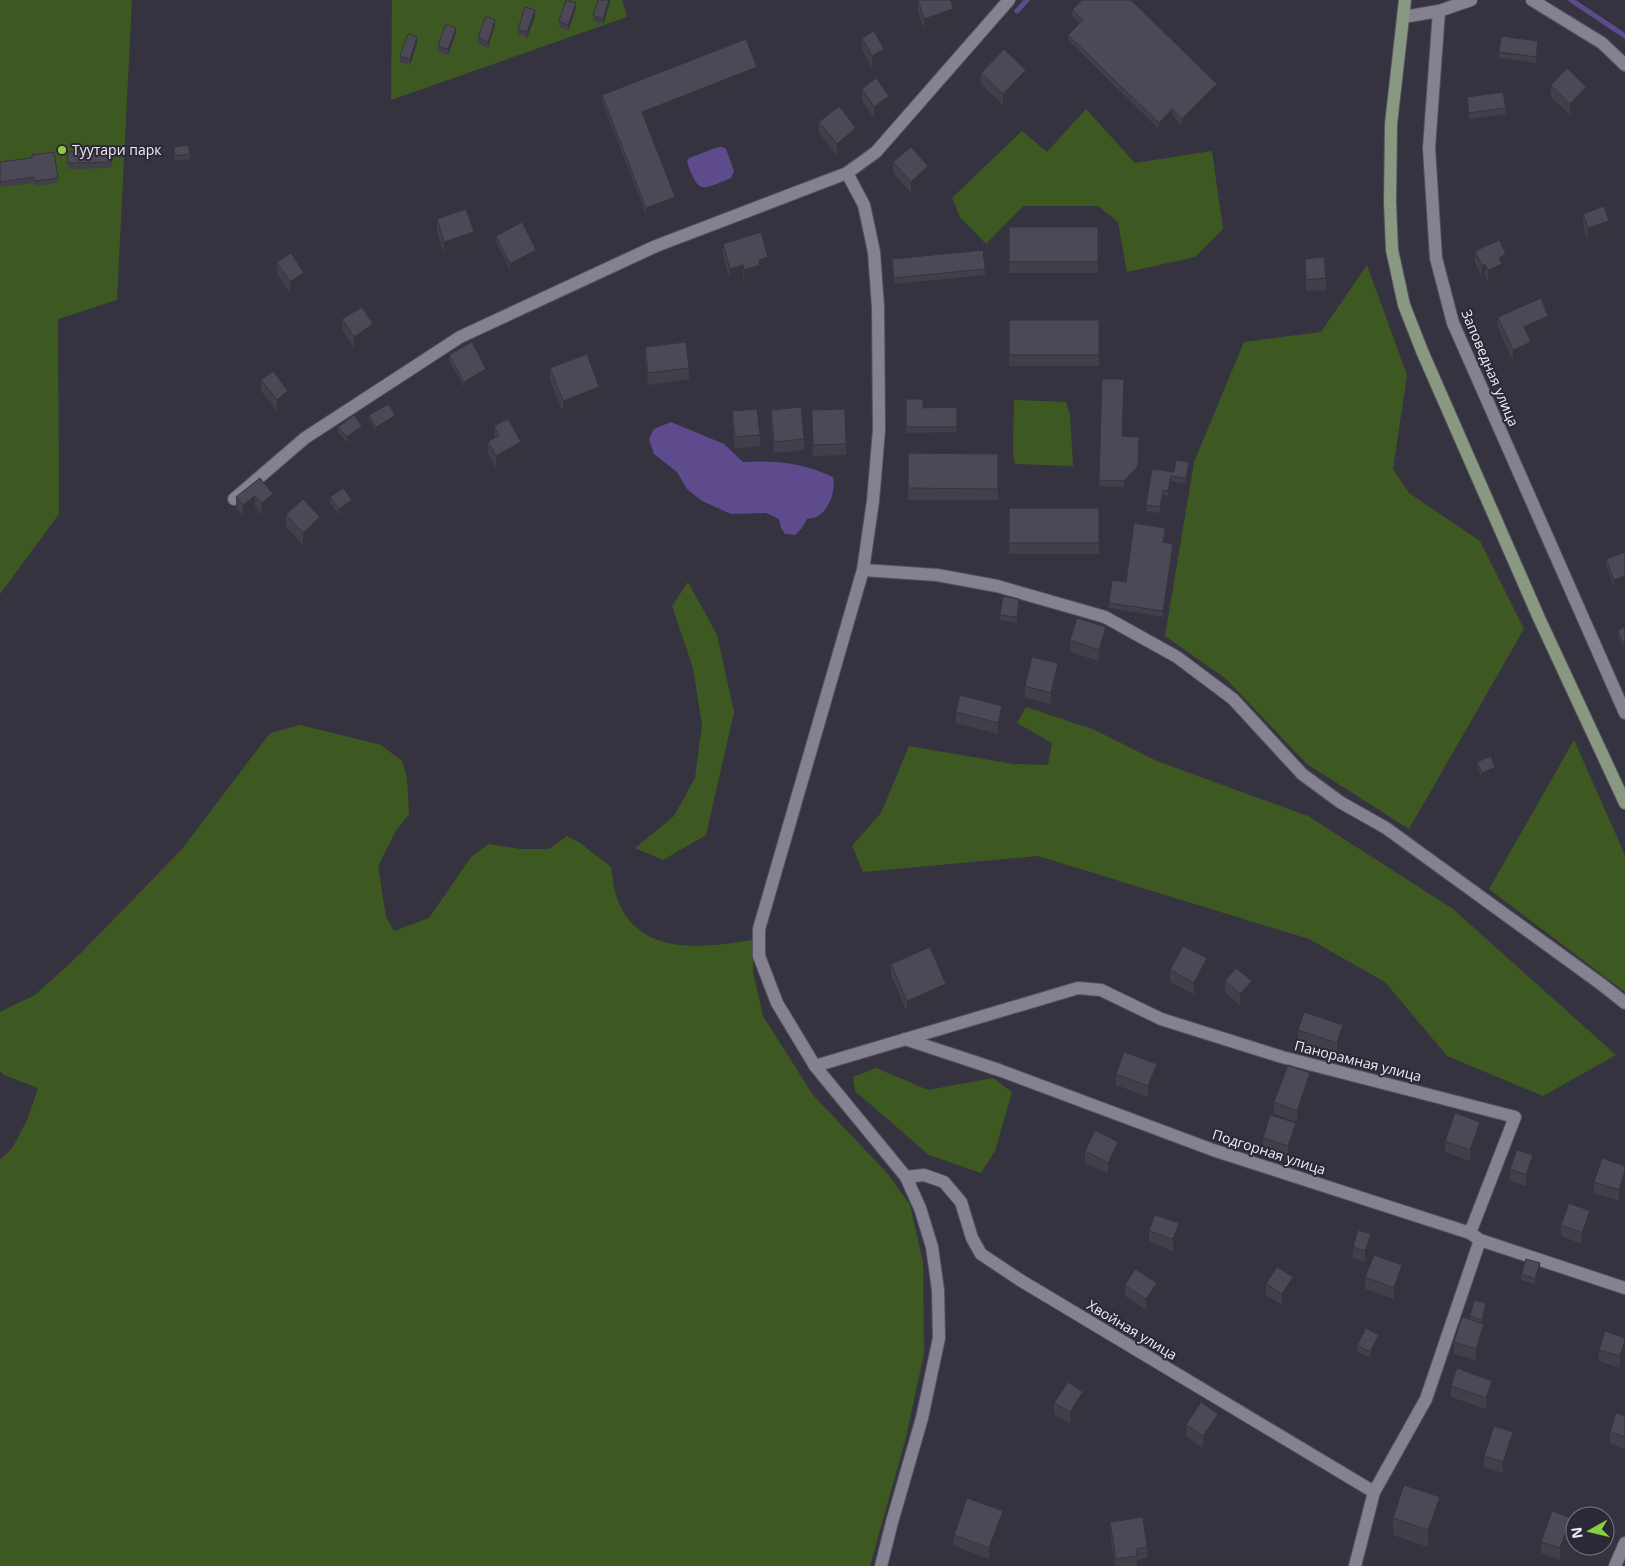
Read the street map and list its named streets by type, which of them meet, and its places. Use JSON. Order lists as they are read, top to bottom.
{
  "streets": {
    "street": [
      "Заповедная улица",
      "Панорамная улица",
      "Подгорная улица",
      "Хвойная улица"
    ]
  },
  "crossings": [
    ["Панорамная улица", "Подгорная улица"]
  ],
  "places": ["Туутари парк"],
  "north": "left"
}
